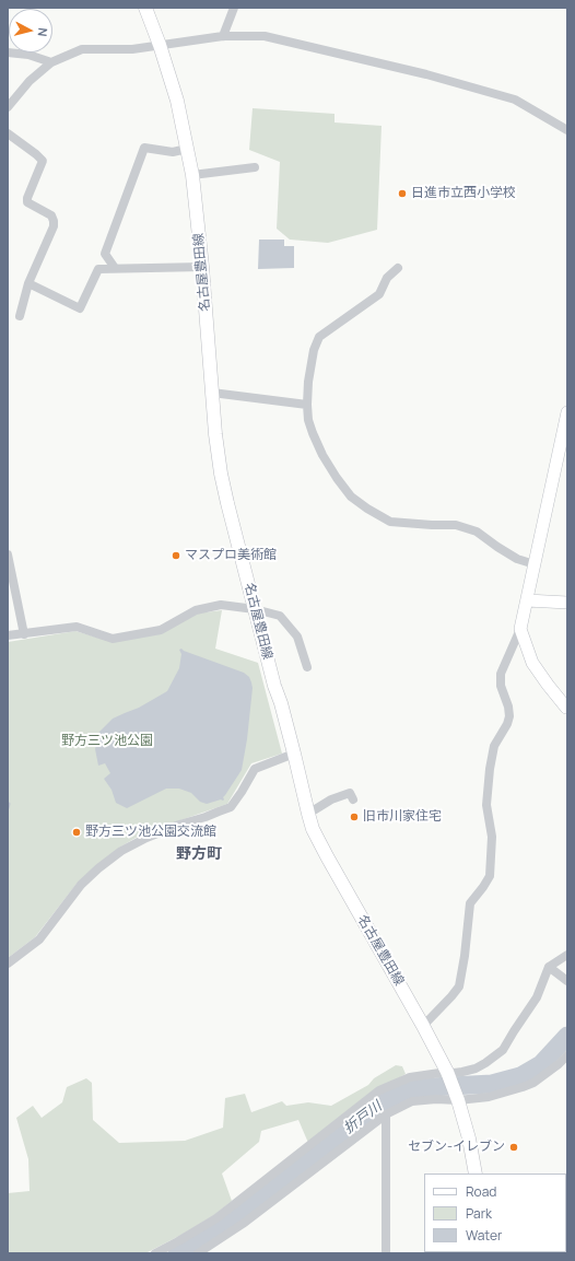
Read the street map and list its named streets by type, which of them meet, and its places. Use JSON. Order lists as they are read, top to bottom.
{
  "streets": {
    "main road": ["名古屋豊田線"]
  },
  "districts": ["野方町"],
  "water": ["折戸川"],
  "parks": ["野方三ツ池公園"],
  "places": [
    "日進市立西小学校",
    "マスプロ美術館",
    "旧市川家住宅",
    "野方三ツ池公園交流館",
    "セブン-イレブン"
  ],
  "legend": ["Road", "Park", "Water"],
  "north": "right"
}
